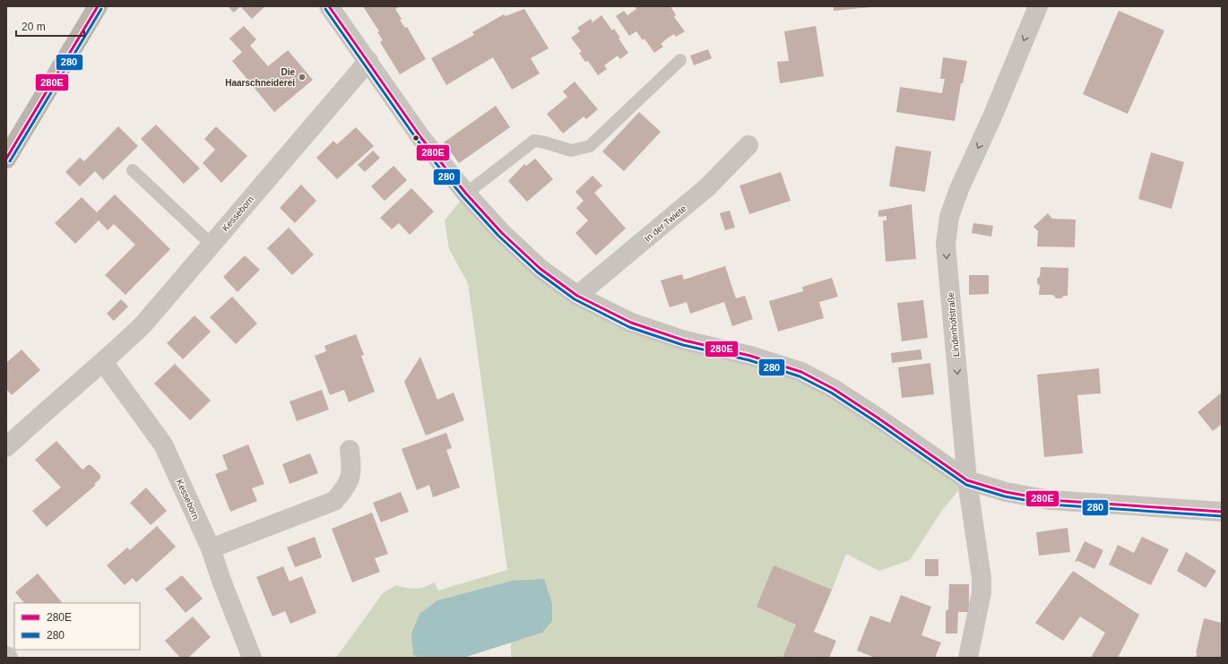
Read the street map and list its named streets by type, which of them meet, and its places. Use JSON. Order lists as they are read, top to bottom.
{
  "streets": {
    "street": ["Kesseborn", "In der Twiete", "Lindenhofstraße"]
  },
  "one_way": ["Lindenhofstraße"],
  "places": ["Die Haarschneiderei"],
  "lines": ["transit line 280E", "transit line 280"],
  "legend": ["280E", "280"],
  "scale_bar": "20 m"
}
